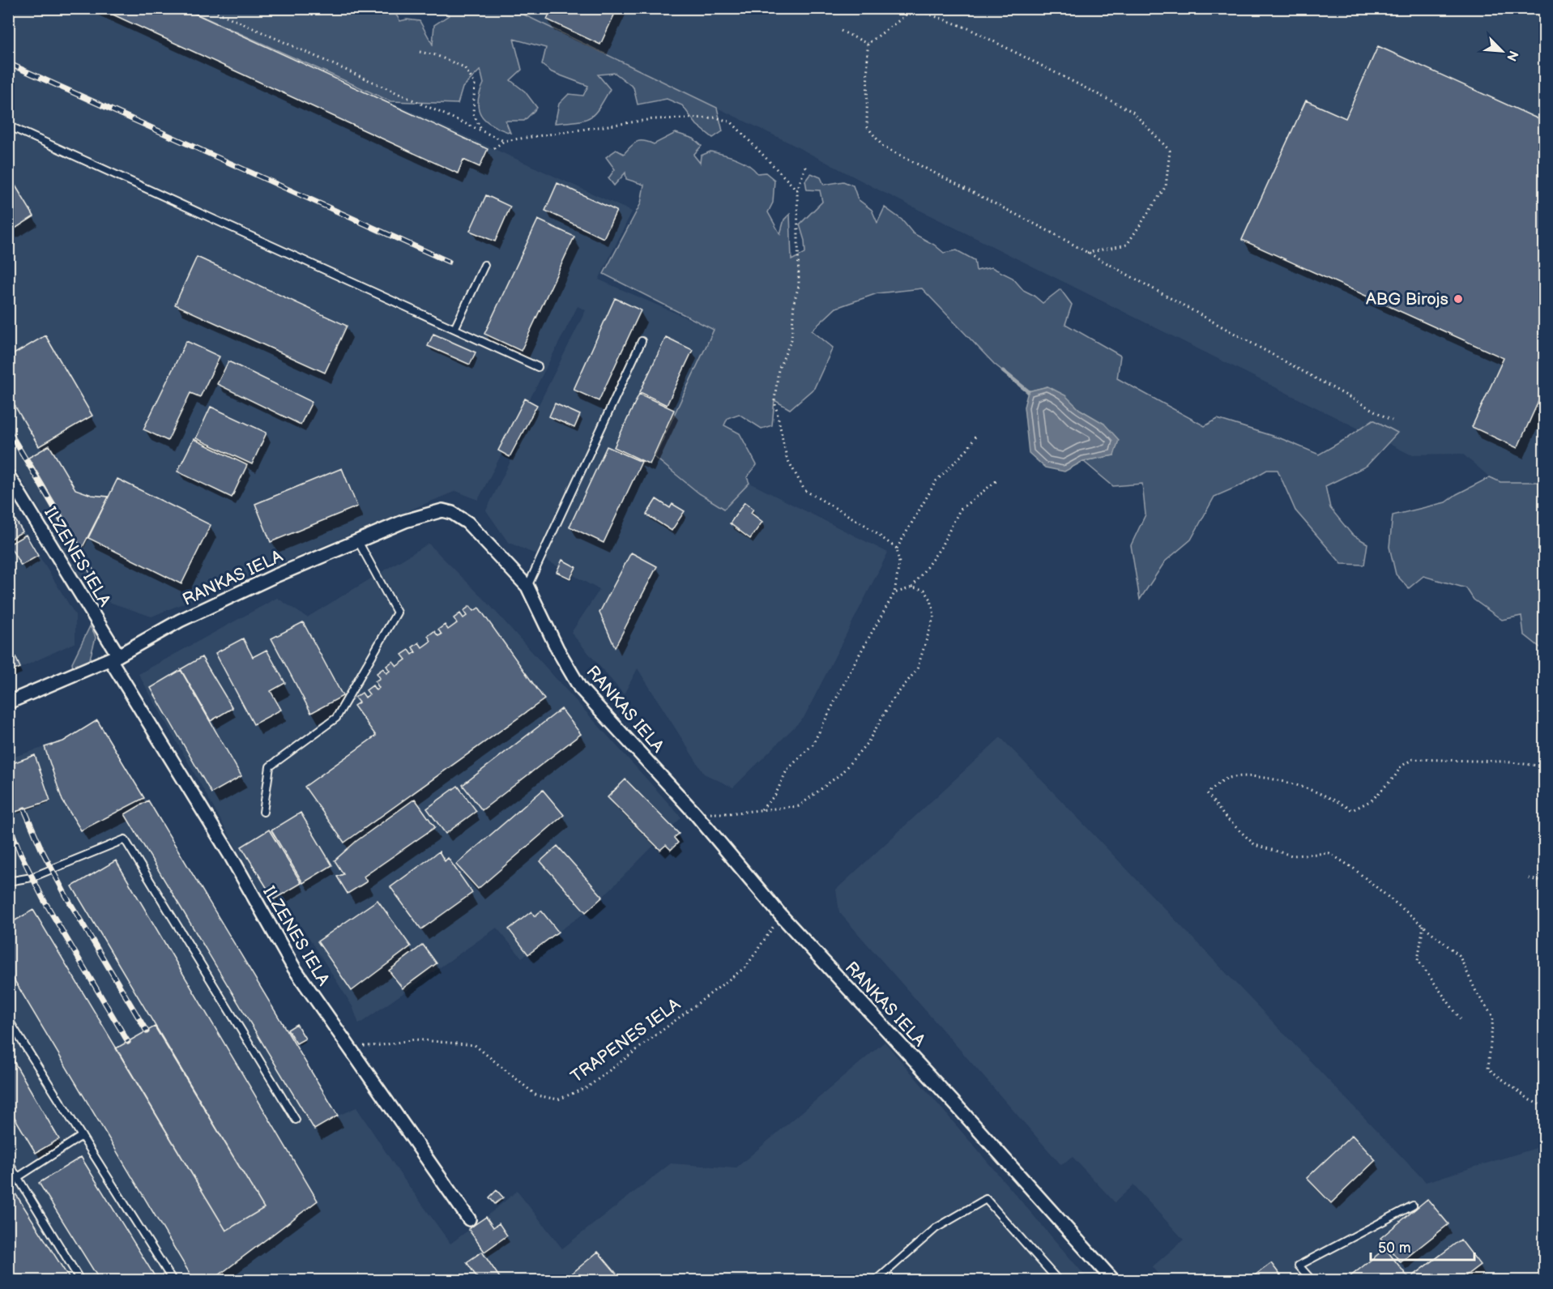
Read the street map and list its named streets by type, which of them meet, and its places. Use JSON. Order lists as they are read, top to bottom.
{
  "streets": {
    "street": ["ILZENES IELA", "RANKAS IELA"],
    "path": ["TRAPENES IELA"]
  },
  "crossings": [
    ["ILZENES IELA", "RANKAS IELA"],
    ["ILZENES IELA", "TRAPENES IELA"],
    ["RANKAS IELA", "TRAPENES IELA"]
  ],
  "places": ["ABG Birojs"],
  "scale_bar": "50 m",
  "north": "bottom right"
}
